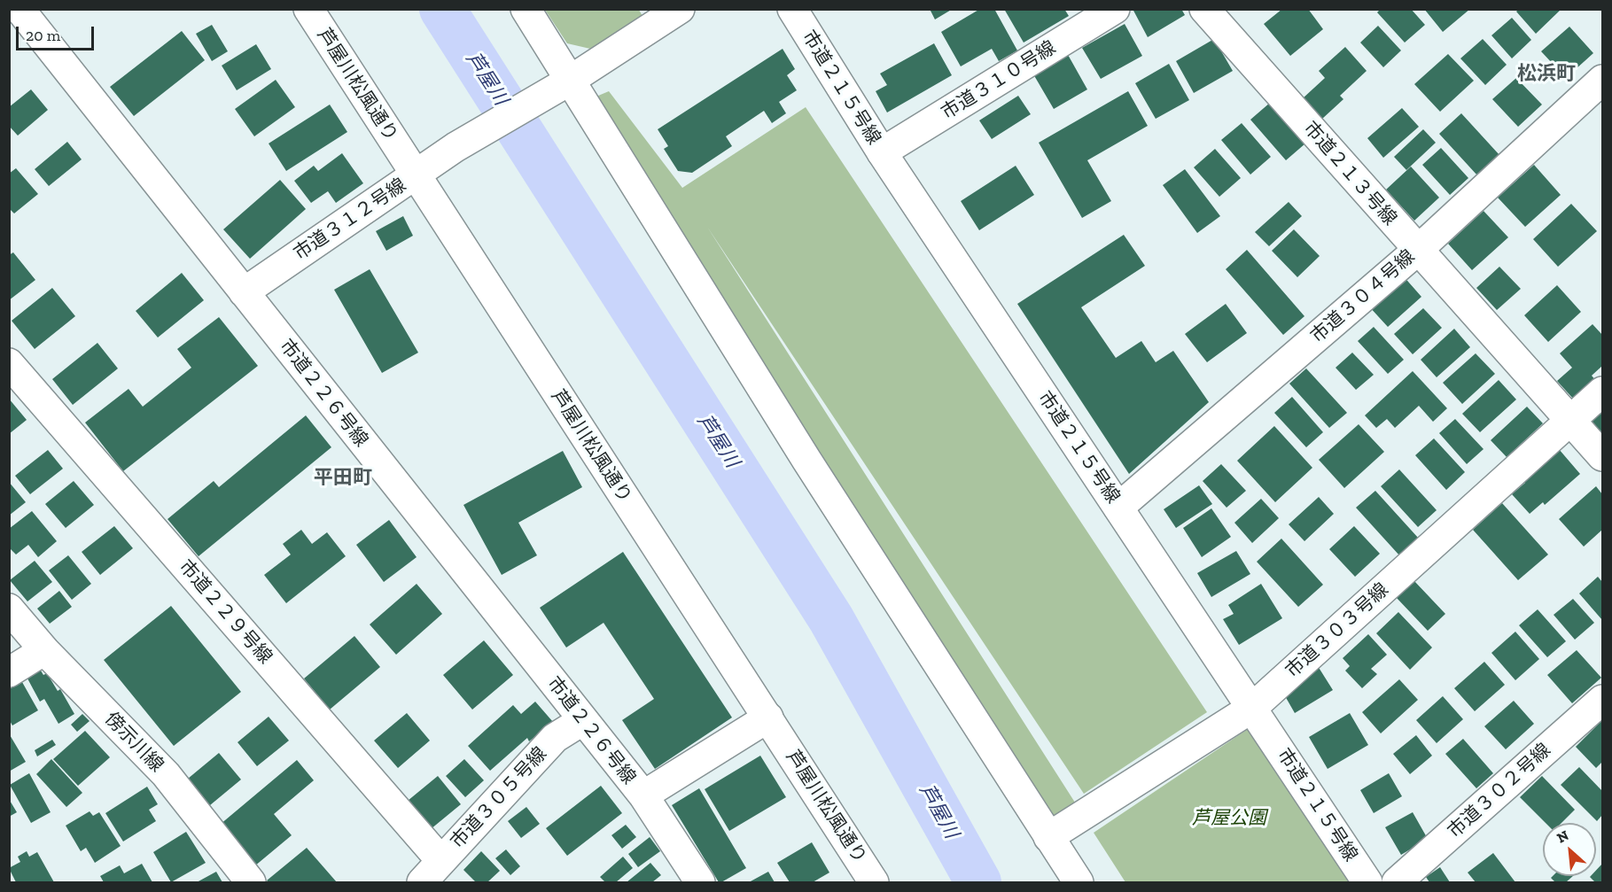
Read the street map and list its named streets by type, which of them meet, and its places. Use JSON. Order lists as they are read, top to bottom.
{
  "streets": {
    "street": [
      "市道３１０号線",
      "芦屋川松風通り",
      "市道２１５号線",
      "市道２１３号線",
      "市道３１２号線",
      "市道３０４号線",
      "市道２２６号線",
      "市道２２９号線",
      "市道３０３号線",
      "傍示川線",
      "市道３０２号線",
      "市道３０５号線"
    ]
  },
  "crossings": [
    ["市道３１０号線", "市道２１５号線"],
    ["芦屋川松風通り", "市道３１２号線"],
    ["市道２１５号線", "市道３０４号線"],
    ["市道２１５号線", "市道３０３号線"],
    ["市道２１３号線", "市道３０４号線"],
    ["市道２１３号線", "市道３０３号線"],
    ["市道３１２号線", "市道２２６号線"],
    ["市道２２６号線", "市道３０５号線"],
    ["市道２２９号線", "市道３０５号線"]
  ],
  "districts": ["松浜町", "平田町"],
  "water": ["芦屋川"],
  "parks": ["芦屋公園"],
  "scale_bar": "20 m",
  "north": "top left"
}
